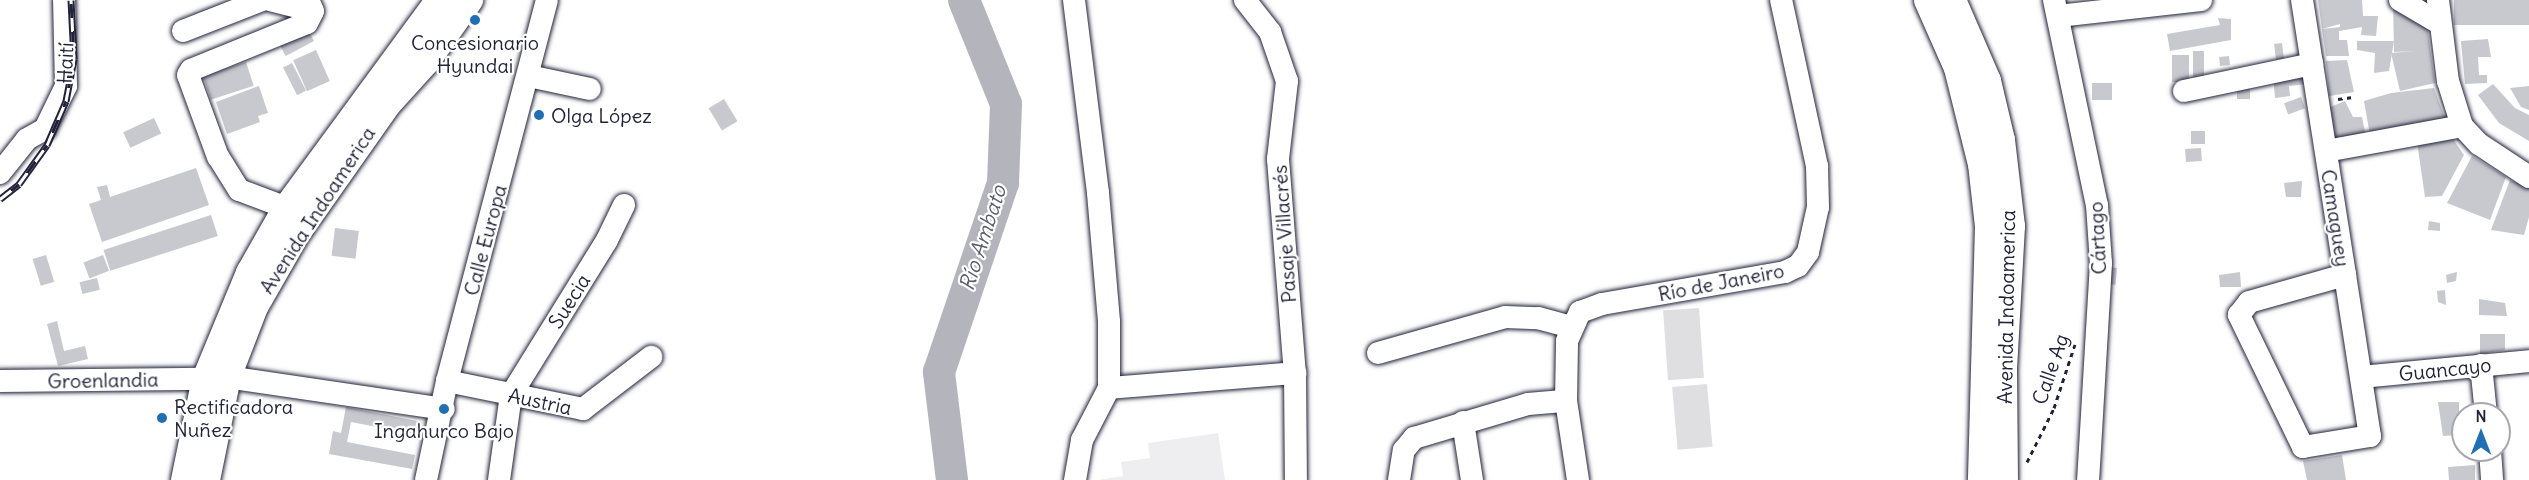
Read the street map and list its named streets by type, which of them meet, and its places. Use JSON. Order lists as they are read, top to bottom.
{
  "streets": {
    "main road": ["Avenida Indoamerica"],
    "street": [
      "Haití",
      "Camaguey",
      "Pasaje Villacrés",
      "Cártago",
      "Calle Europa",
      "Río de Janeiro",
      "Suecia",
      "Guancayo",
      "Groenlandia",
      "Austria"
    ],
    "path": ["Calle Ag"]
  },
  "crossings": [
    ["Avenida Indoamerica", "Calle Ag"],
    ["Avenida Indoamerica", "Groenlandia"],
    ["Camaguey", "Guancayo"],
    ["Calle Europa", "Groenlandia"],
    ["Calle Europa", "Austria"],
    ["Suecia", "Austria"]
  ],
  "water": ["Río Ambato"],
  "places": [
    "Concesionario Hyundai",
    "Olga López",
    "Ingahurco Bajo",
    "Rectificadora Nuñez"
  ],
  "north": "top"
}
